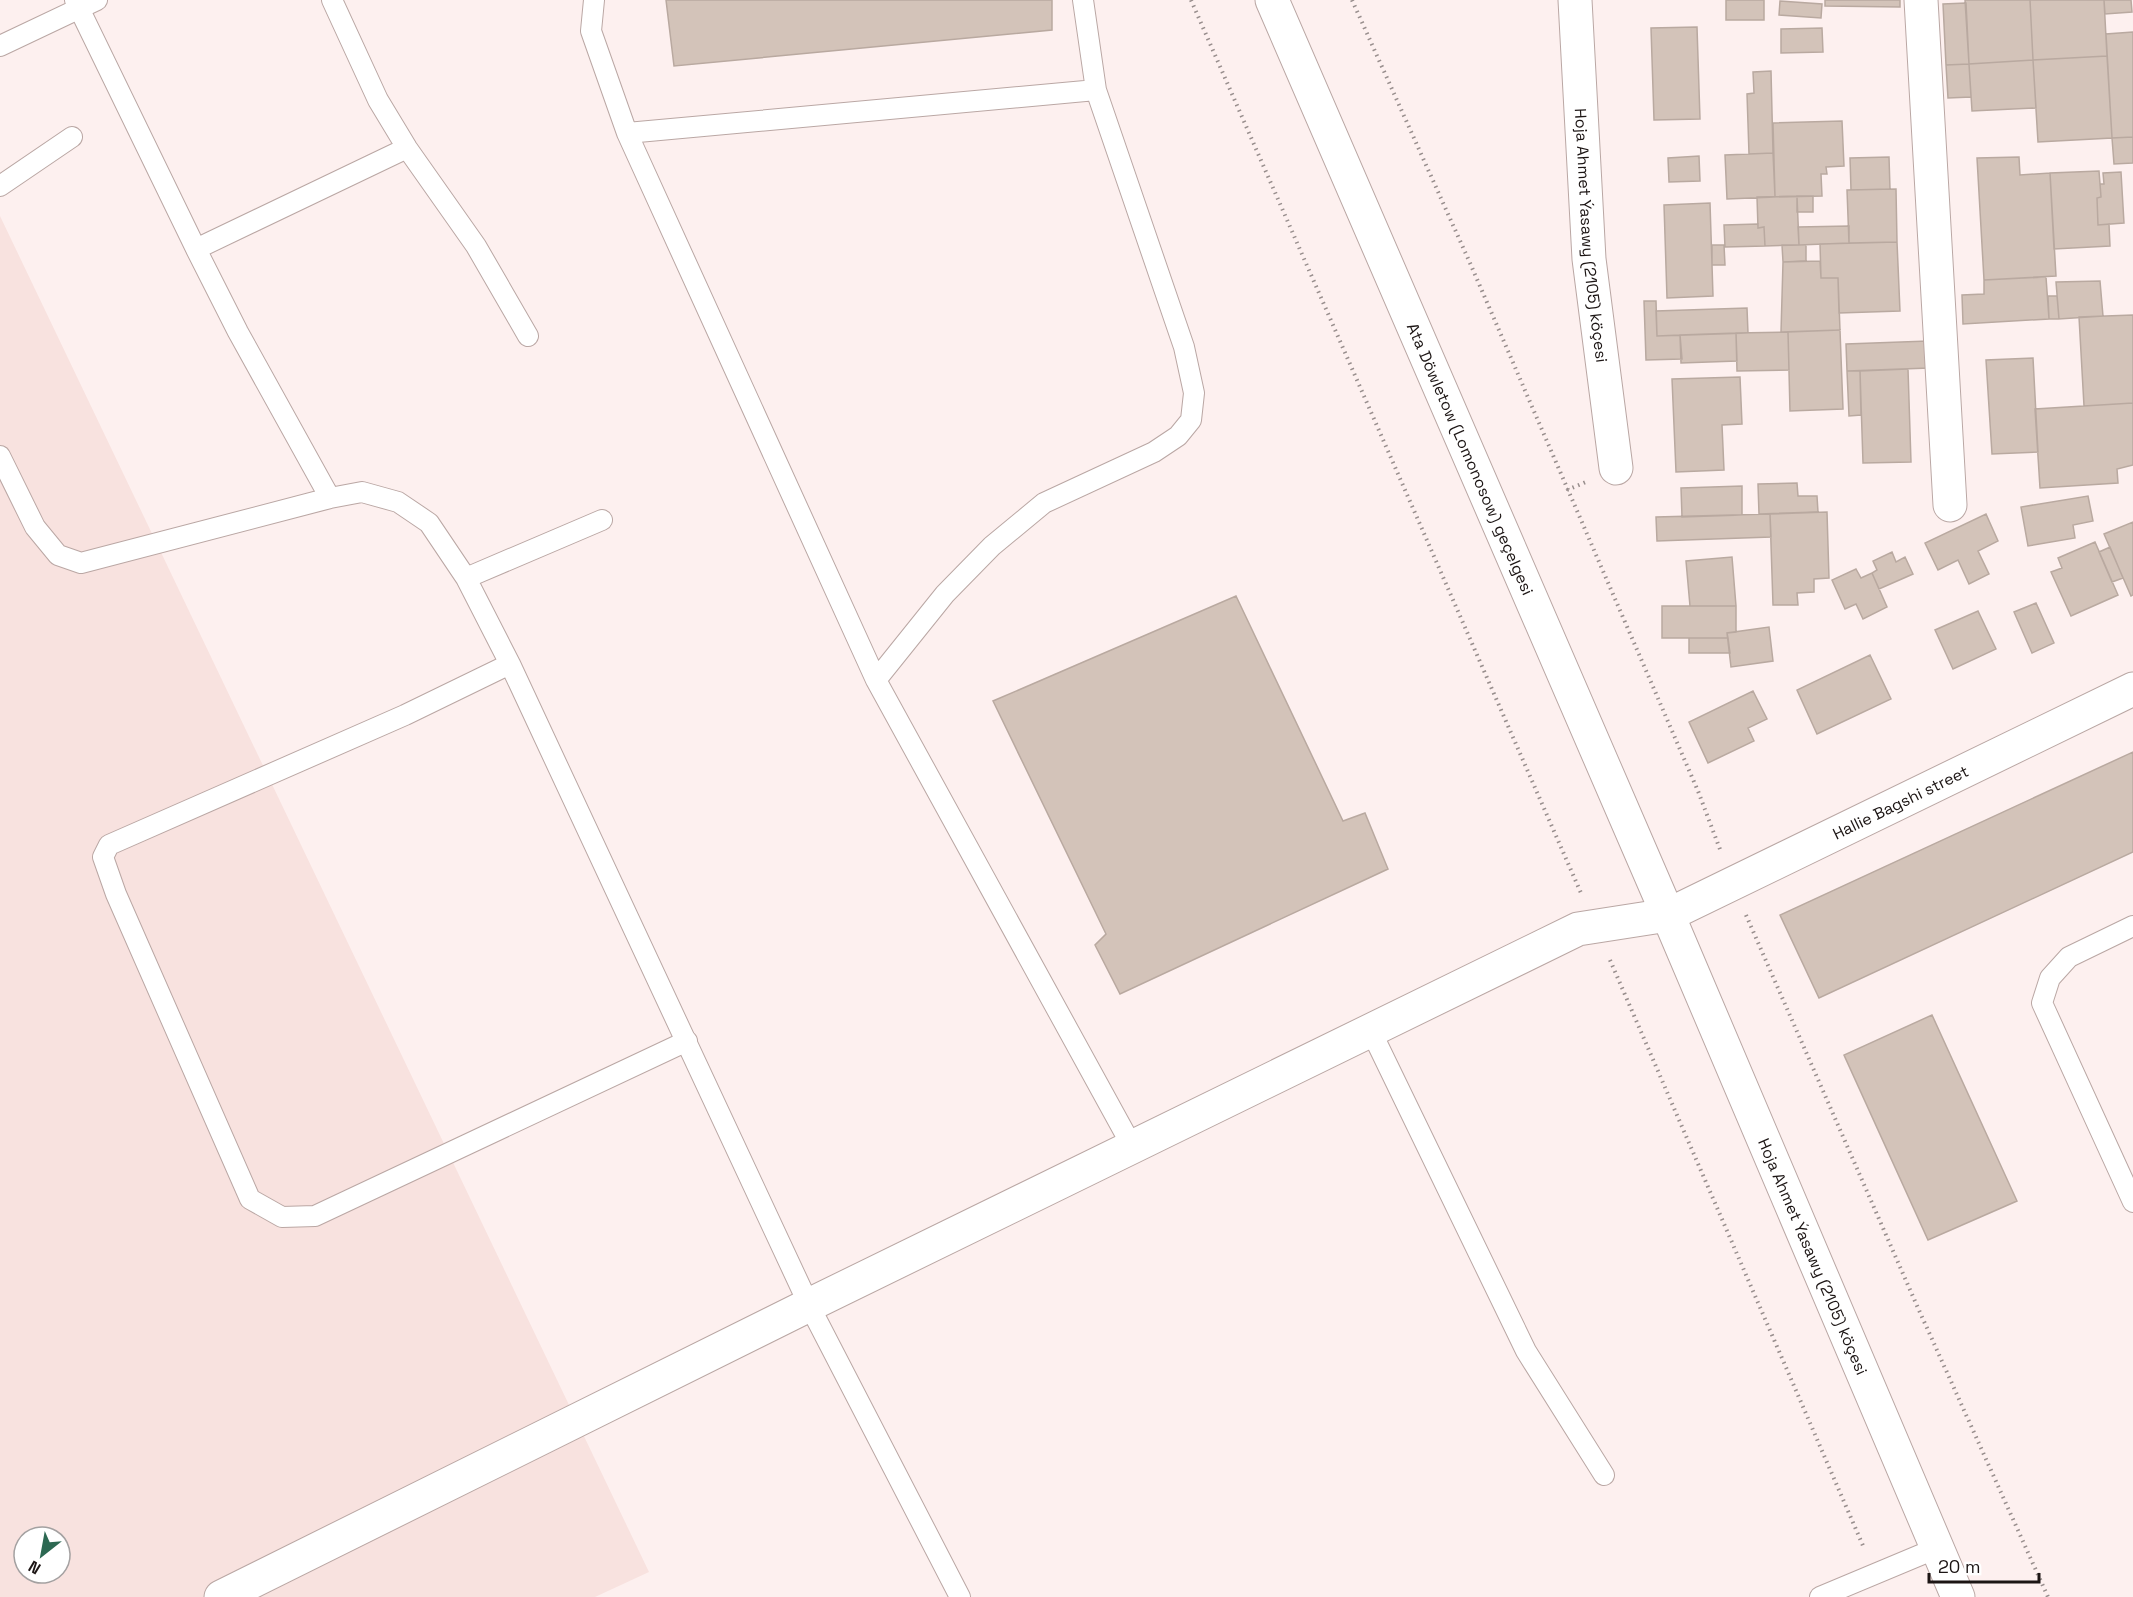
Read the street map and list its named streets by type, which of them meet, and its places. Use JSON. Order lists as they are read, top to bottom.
{
  "streets": {
    "street": ["Hoja Ahmet Ýasawy (2105) köçesi", "Ata Döwletow (Lomonosow) geçelgesi", "Hallie Bagshi street"]
  },
  "crossings": [
    ["Hoja Ahmet Ýasawy (2105) köçesi", "Ata Döwletow (Lomonosow) geçelgesi"],
    ["Hoja Ahmet Ýasawy (2105) köçesi", "Hallie Bagshi street"],
    ["Ata Döwletow (Lomonosow) geçelgesi", "Hallie Bagshi street"]
  ],
  "scale_bar": "20 m",
  "north": "bottom left"
}
